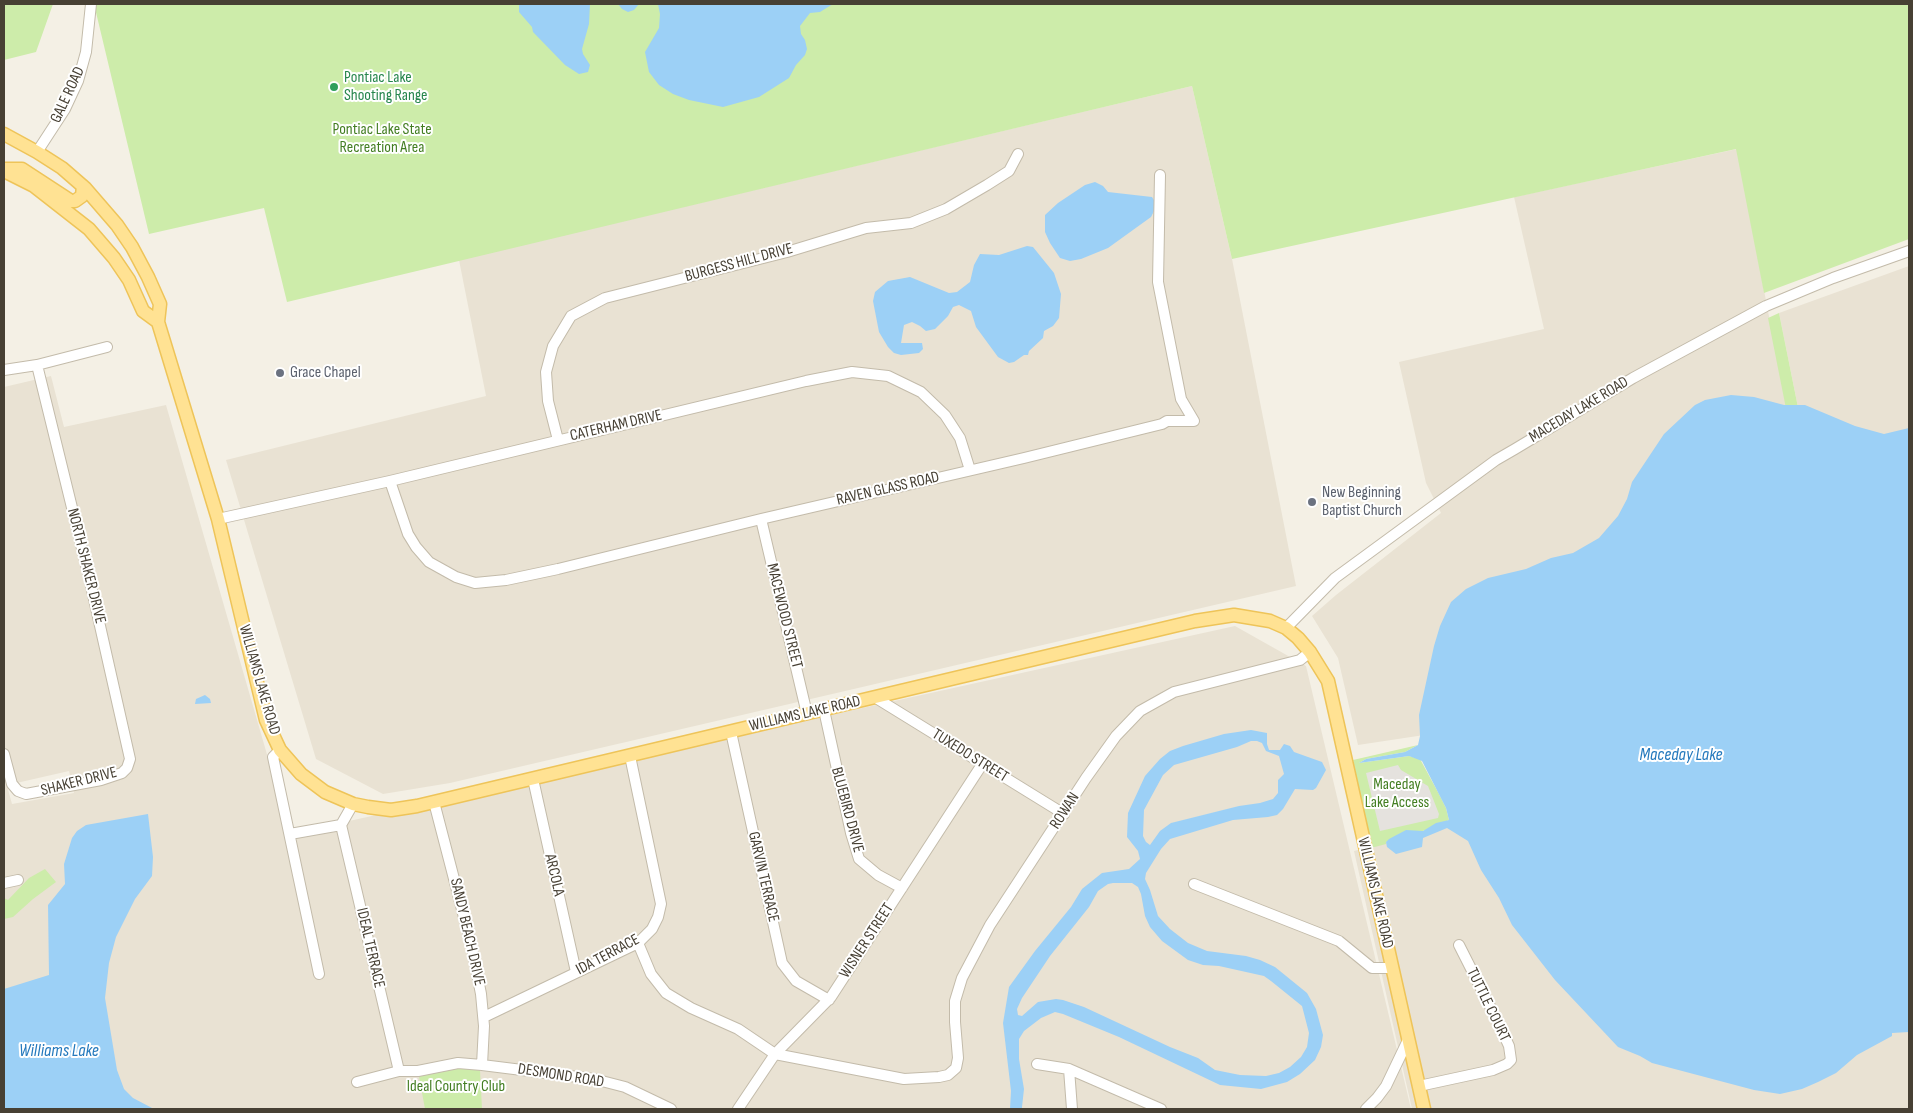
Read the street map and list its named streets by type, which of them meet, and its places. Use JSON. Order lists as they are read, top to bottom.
{
  "streets": {
    "main road": ["WILLIAMS LAKE ROAD"],
    "street": [
      "GALE ROAD",
      "BURGESS HILL DRIVE",
      "MACEDAY LAKE ROAD",
      "CATERHAM DRIVE",
      "RAVEN GLASS ROAD",
      "NORTH SHAKER DRIVE",
      "MACEWOOD STREET",
      "TUXEDO STREET",
      "SHAKER DRIVE",
      "BLUEBIRD DRIVE",
      "ROWAN",
      "ARCOLA",
      "GARVIN TERRACE",
      "SANDY BEACH DRIVE",
      "WISNER STREET",
      "IDEAL TERRACE",
      "IDA TERRACE",
      "TUTTLE COURT",
      "DESMOND ROAD"
    ]
  },
  "crossings": [
    ["GALE ROAD", "WILLIAMS LAKE ROAD"],
    ["BURGESS HILL DRIVE", "CATERHAM DRIVE"],
    ["MACEDAY LAKE ROAD", "WILLIAMS LAKE ROAD"],
    ["CATERHAM DRIVE", "RAVEN GLASS ROAD"],
    ["CATERHAM DRIVE", "WILLIAMS LAKE ROAD"],
    ["RAVEN GLASS ROAD", "MACEWOOD STREET"],
    ["NORTH SHAKER DRIVE", "SHAKER DRIVE"],
    ["MACEWOOD STREET", "WILLIAMS LAKE ROAD"],
    ["WILLIAMS LAKE ROAD", "TUXEDO STREET"],
    ["WILLIAMS LAKE ROAD", "BLUEBIRD DRIVE"],
    ["WILLIAMS LAKE ROAD", "ROWAN"],
    ["WILLIAMS LAKE ROAD", "ARCOLA"],
    ["WILLIAMS LAKE ROAD", "GARVIN TERRACE"],
    ["WILLIAMS LAKE ROAD", "SANDY BEACH DRIVE"],
    ["WILLIAMS LAKE ROAD", "IDA TERRACE"],
    ["WILLIAMS LAKE ROAD", "TUTTLE COURT"],
    ["TUXEDO STREET", "ROWAN"],
    ["TUXEDO STREET", "WISNER STREET"],
    ["BLUEBIRD DRIVE", "WISNER STREET"],
    ["ROWAN", "WISNER STREET"],
    ["ARCOLA", "IDA TERRACE"],
    ["GARVIN TERRACE", "WISNER STREET"],
    ["SANDY BEACH DRIVE", "IDA TERRACE"],
    ["SANDY BEACH DRIVE", "DESMOND ROAD"],
    ["IDEAL TERRACE", "DESMOND ROAD"]
  ],
  "water": ["Maceday Lake", "Williams Lake"],
  "parks": ["Pontiac Lake State Recreation Area", "Maceday Lake Access", "Ideal Country Club"],
  "places": ["Pontiac Lake Shooting Range", "Grace Chapel", "New Beginning Baptist Church"]
}
